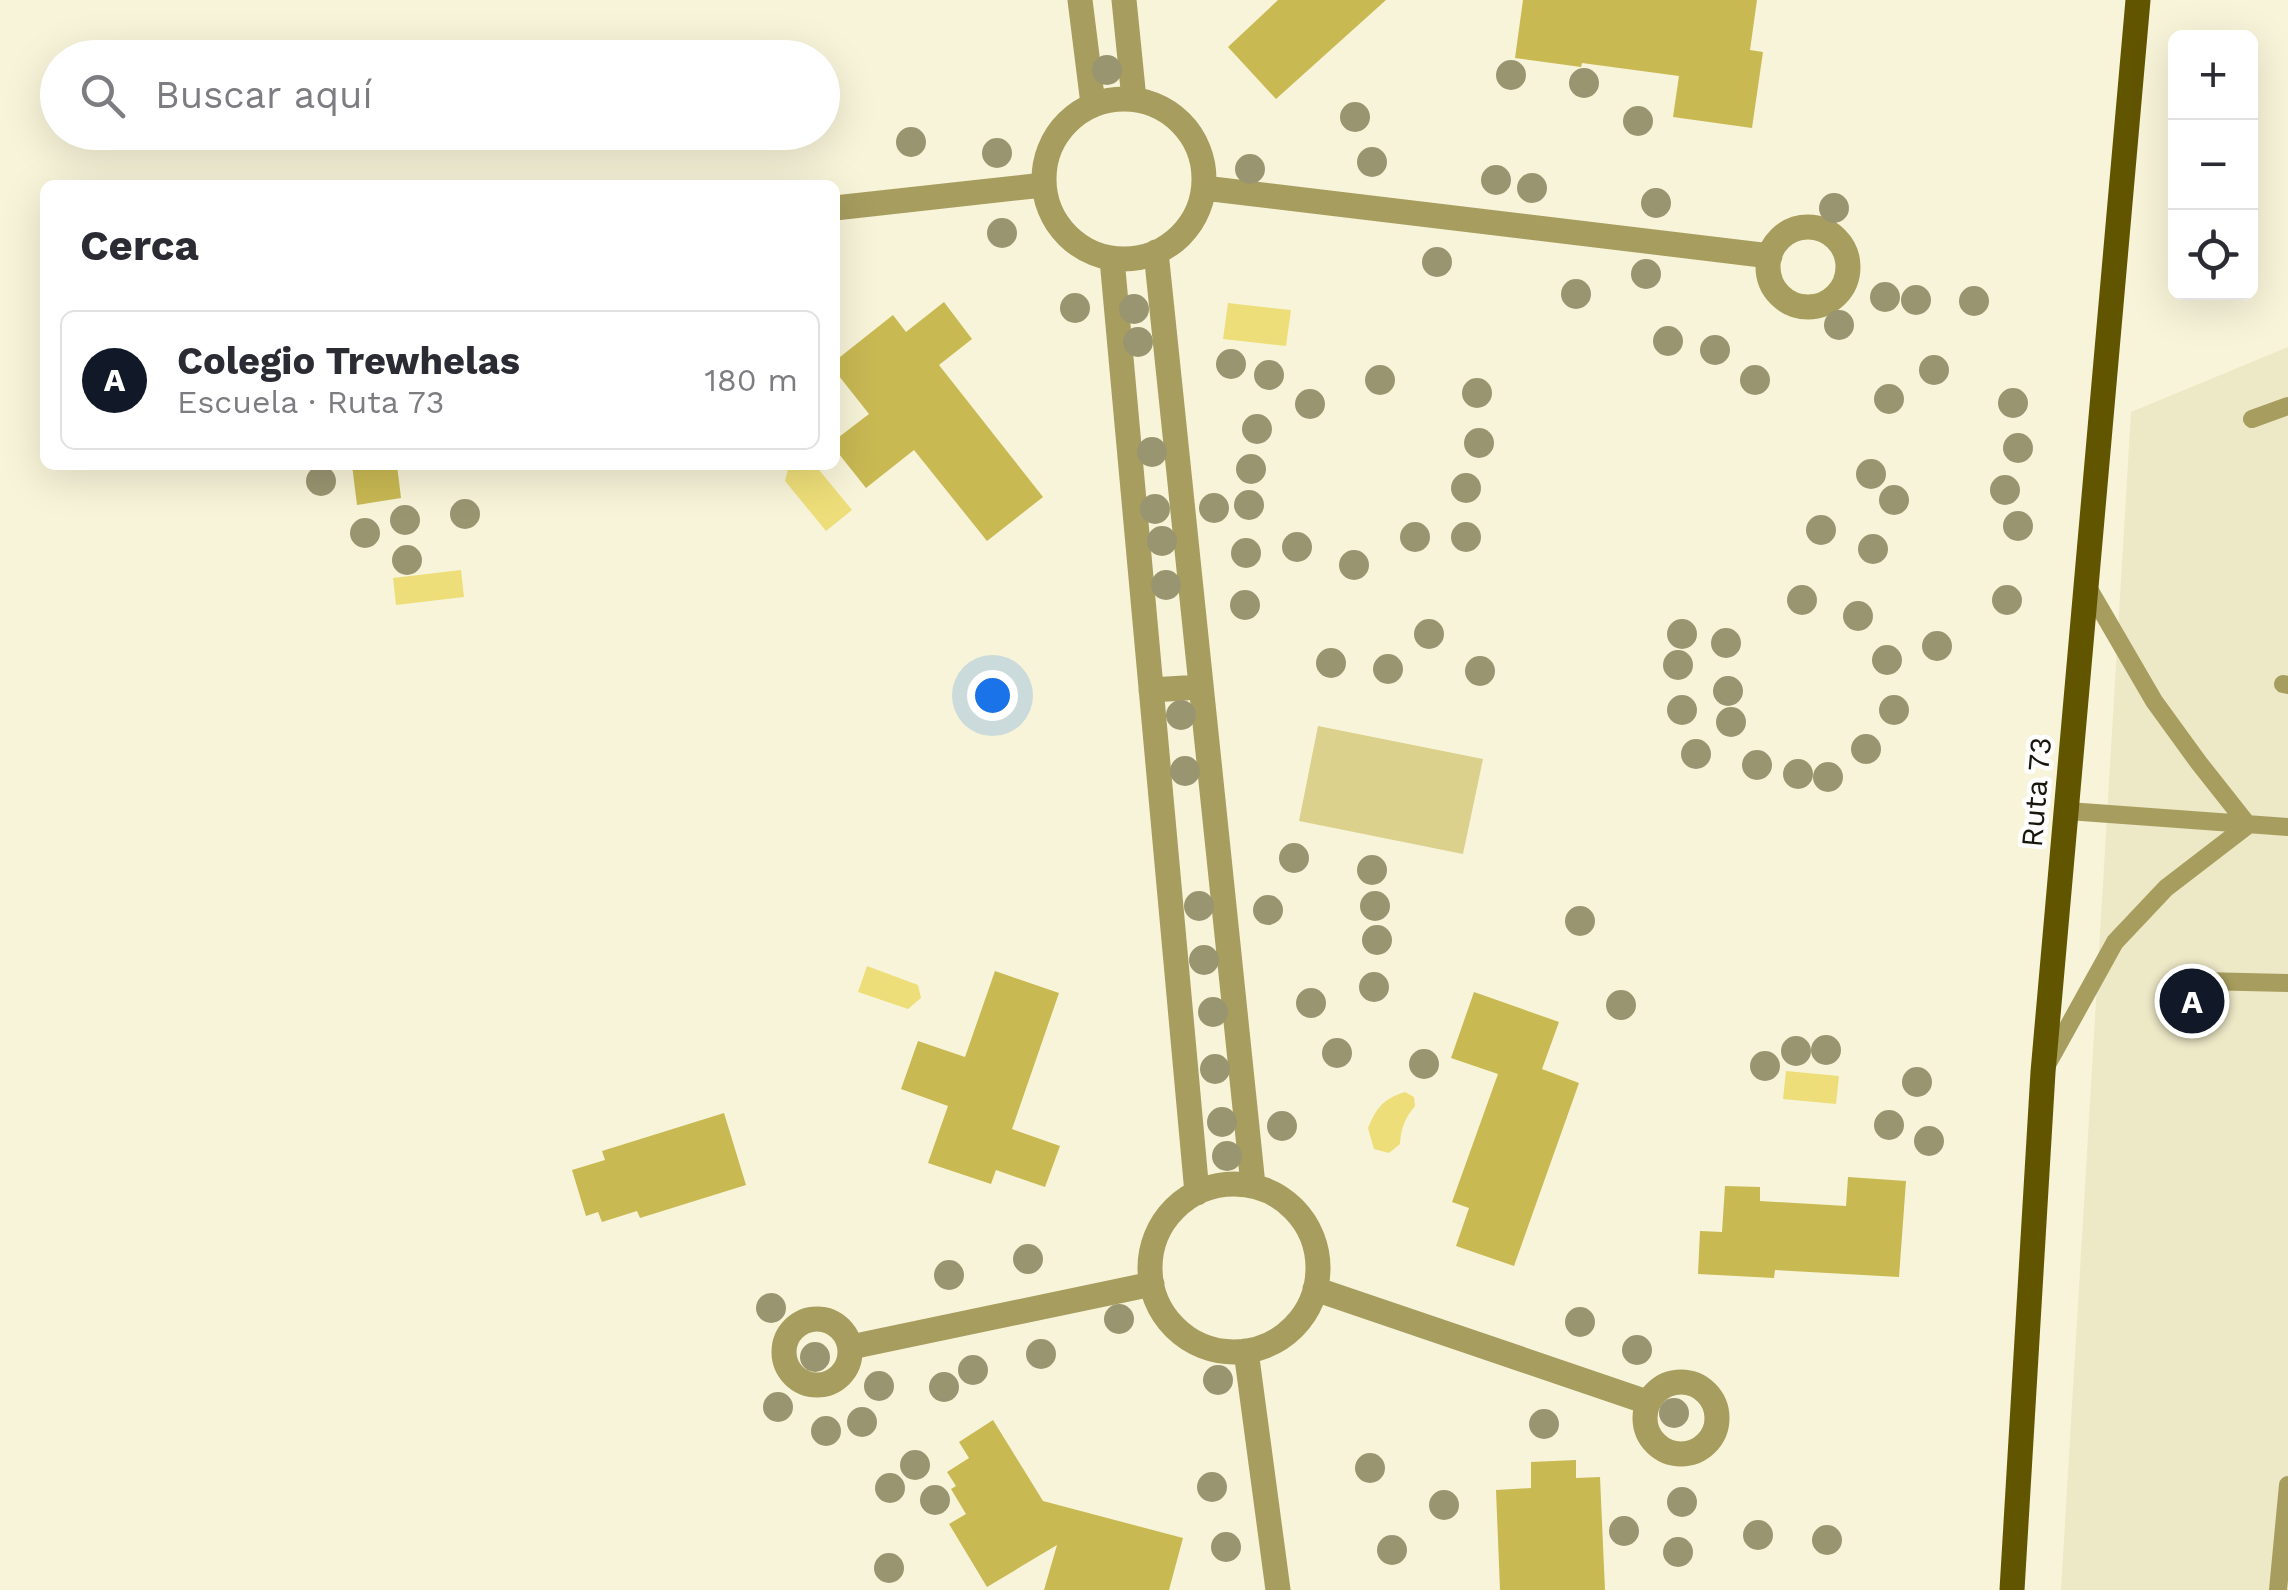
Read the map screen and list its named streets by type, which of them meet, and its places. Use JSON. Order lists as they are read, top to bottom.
{
  "streets": {
    "main road": ["Ruta 73"]
  },
  "page": {
    "map_buttons": ["+", "−"],
    "search": "Buscar aquí",
    "heading": "Cerca",
    "list": [
      {
        "mark": "A",
        "name": "Colegio Trewhelas",
        "note": "Escuela · Ruta 73",
        "value": "180 m"
      }
    ],
    "pins": "A"
  }
}
